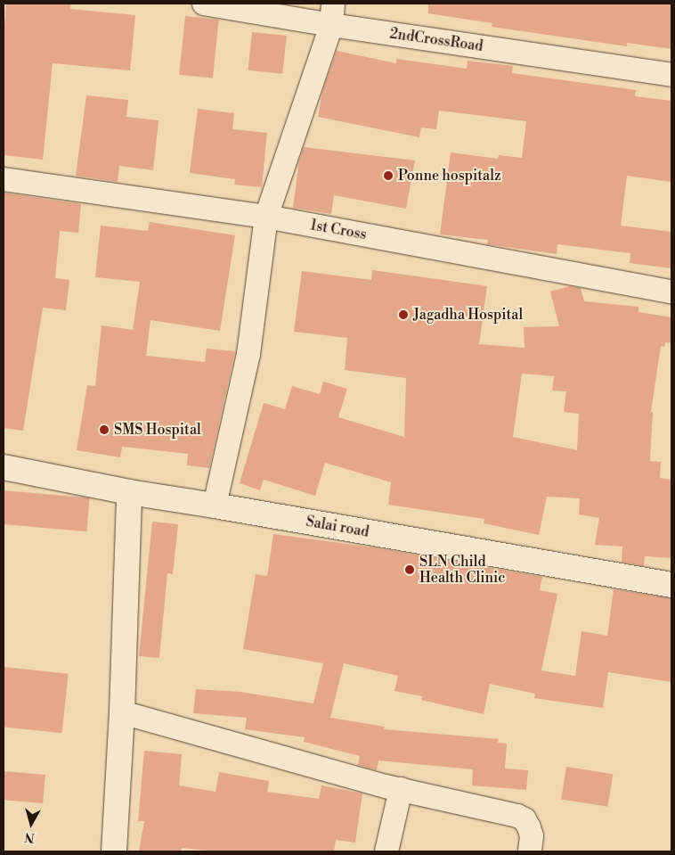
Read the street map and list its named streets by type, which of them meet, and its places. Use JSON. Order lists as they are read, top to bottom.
{
  "streets": {
    "main road": ["Salai road"],
    "street": ["2ndCrossRoad", "1st Cross"]
  },
  "places": [
    "Ponne hospitalz",
    "Jagadha Hospital",
    "SMS Hospital",
    "SLN Child Health Clinic"
  ],
  "north": "bottom"
}
